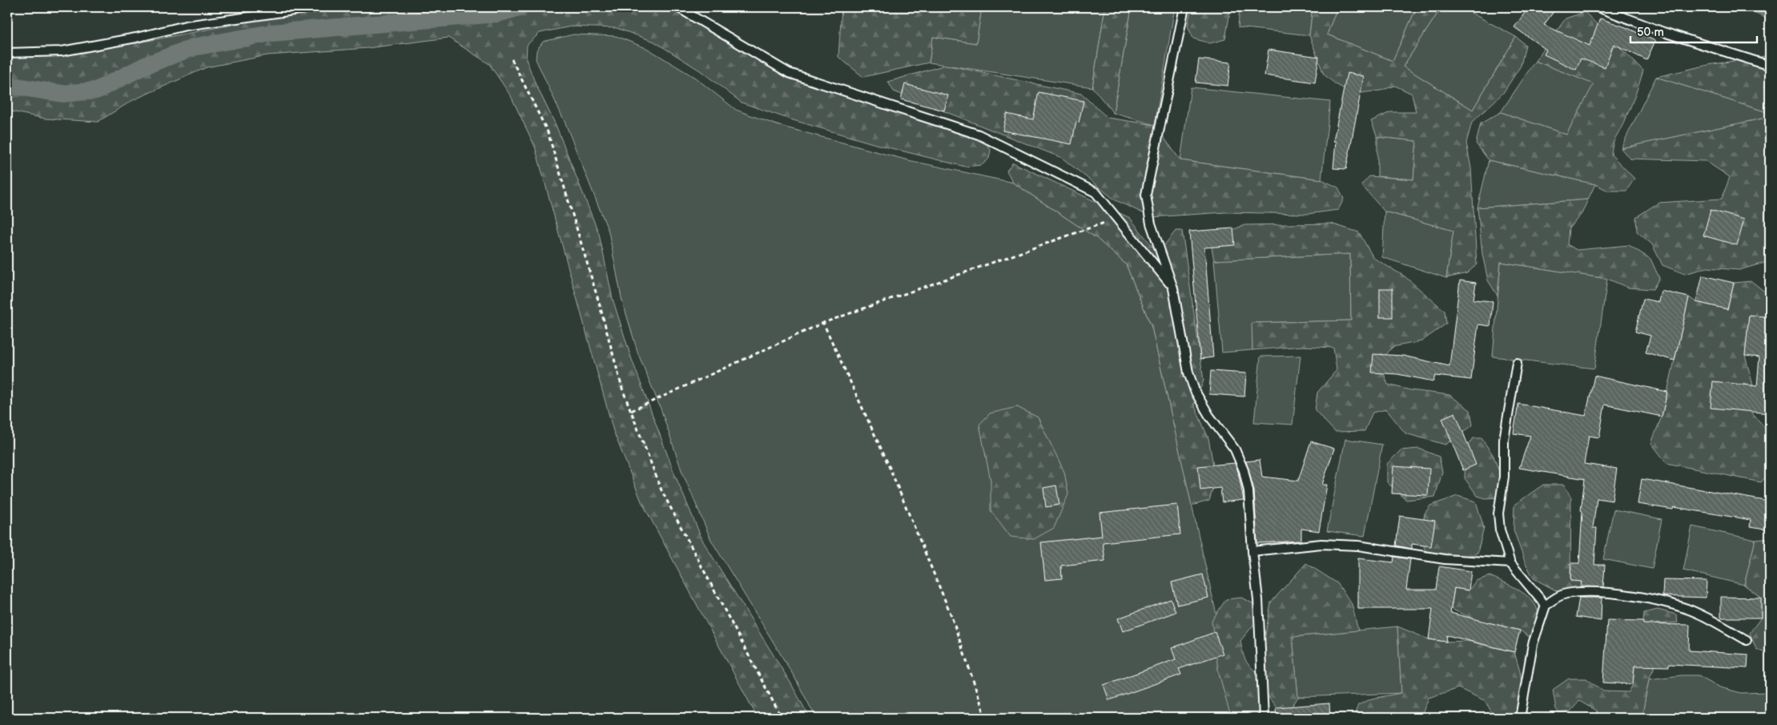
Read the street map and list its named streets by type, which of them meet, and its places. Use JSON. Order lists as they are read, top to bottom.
{
  "scale_bar": "50 m"
}
